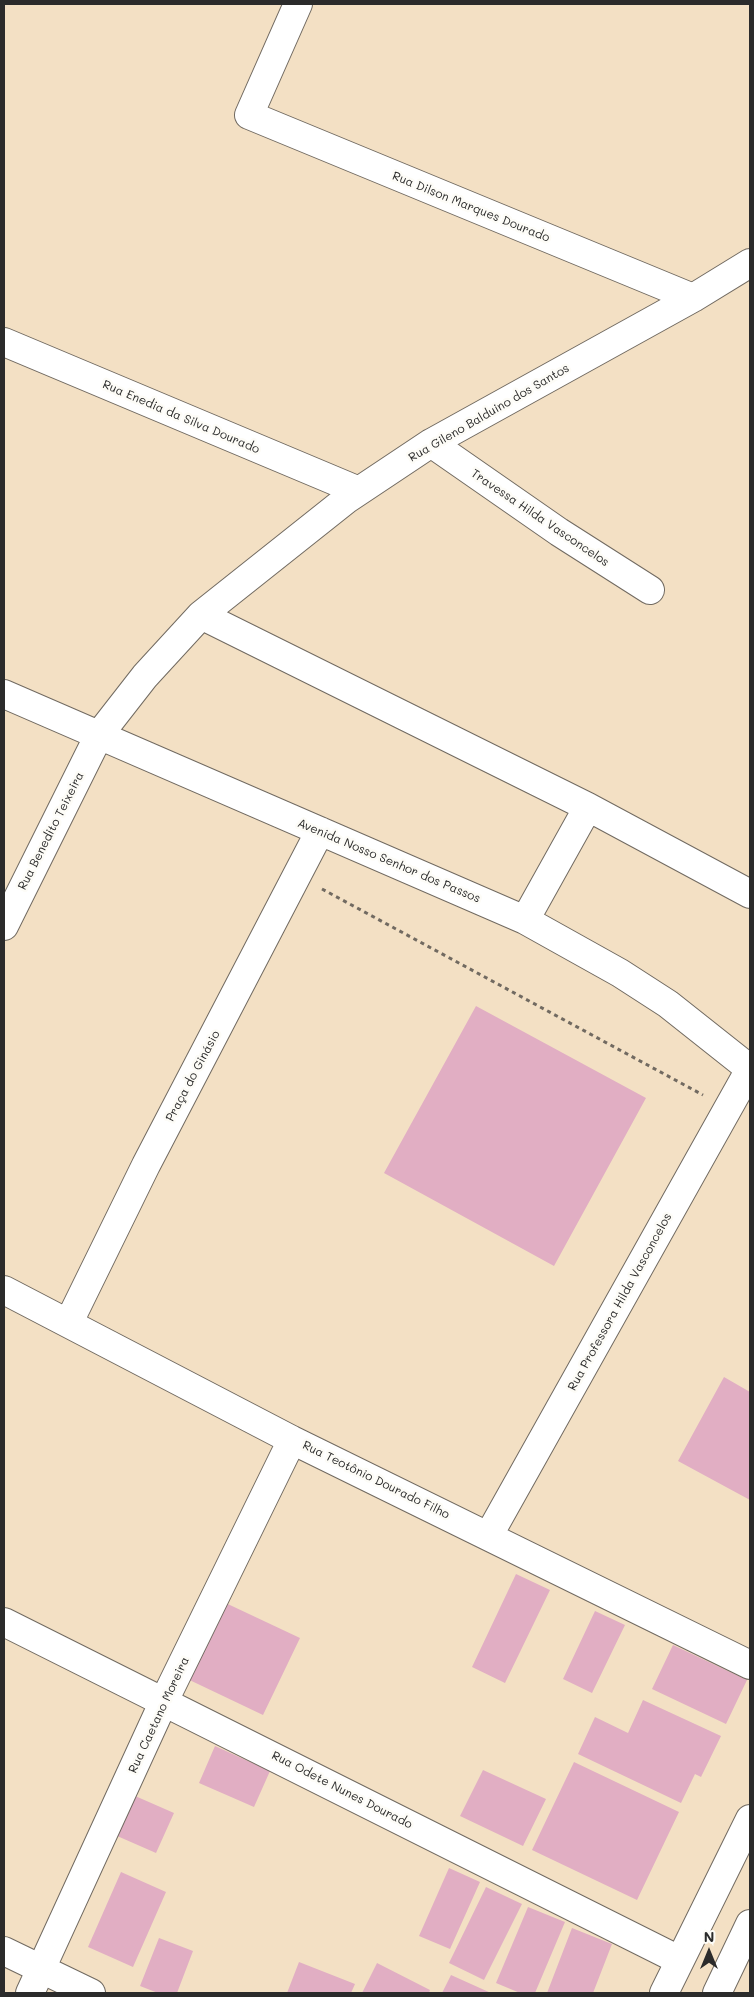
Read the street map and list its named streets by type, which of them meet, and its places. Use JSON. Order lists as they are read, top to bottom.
{
  "streets": {
    "street": [
      "Rua Dilson Marques Dourado",
      "Rua Gileno Balduino dos Santos",
      "Rua Enedia da Silva Dourado",
      "Travessa Hilda Vasconcelos",
      "Rua Benedito Teixeira",
      "Avenida Nosso Senhor dos Passos",
      "Praça do Ginásio",
      "Rua Professora Hilda Vasconcelos",
      "Rua Teotônio Dourado Filho",
      "Rua Caetano Moreira",
      "Rua Odete Nunes Dourado"
    ]
  },
  "crossings": [
    ["Rua Dilson Marques Dourado", "Rua Gileno Balduino dos Santos"],
    ["Rua Gileno Balduino dos Santos", "Rua Enedia da Silva Dourado"],
    ["Rua Gileno Balduino dos Santos", "Travessa Hilda Vasconcelos"],
    ["Rua Gileno Balduino dos Santos", "Rua Benedito Teixeira"],
    ["Rua Gileno Balduino dos Santos", "Avenida Nosso Senhor dos Passos"],
    ["Rua Benedito Teixeira", "Avenida Nosso Senhor dos Passos"],
    ["Avenida Nosso Senhor dos Passos", "Praça do Ginásio"],
    ["Avenida Nosso Senhor dos Passos", "Rua Professora Hilda Vasconcelos"],
    ["Praça do Ginásio", "Rua Teotônio Dourado Filho"],
    ["Rua Professora Hilda Vasconcelos", "Rua Teotônio Dourado Filho"],
    ["Rua Teotônio Dourado Filho", "Rua Caetano Moreira"],
    ["Rua Caetano Moreira", "Rua Odete Nunes Dourado"]
  ],
  "north": "top"
}
